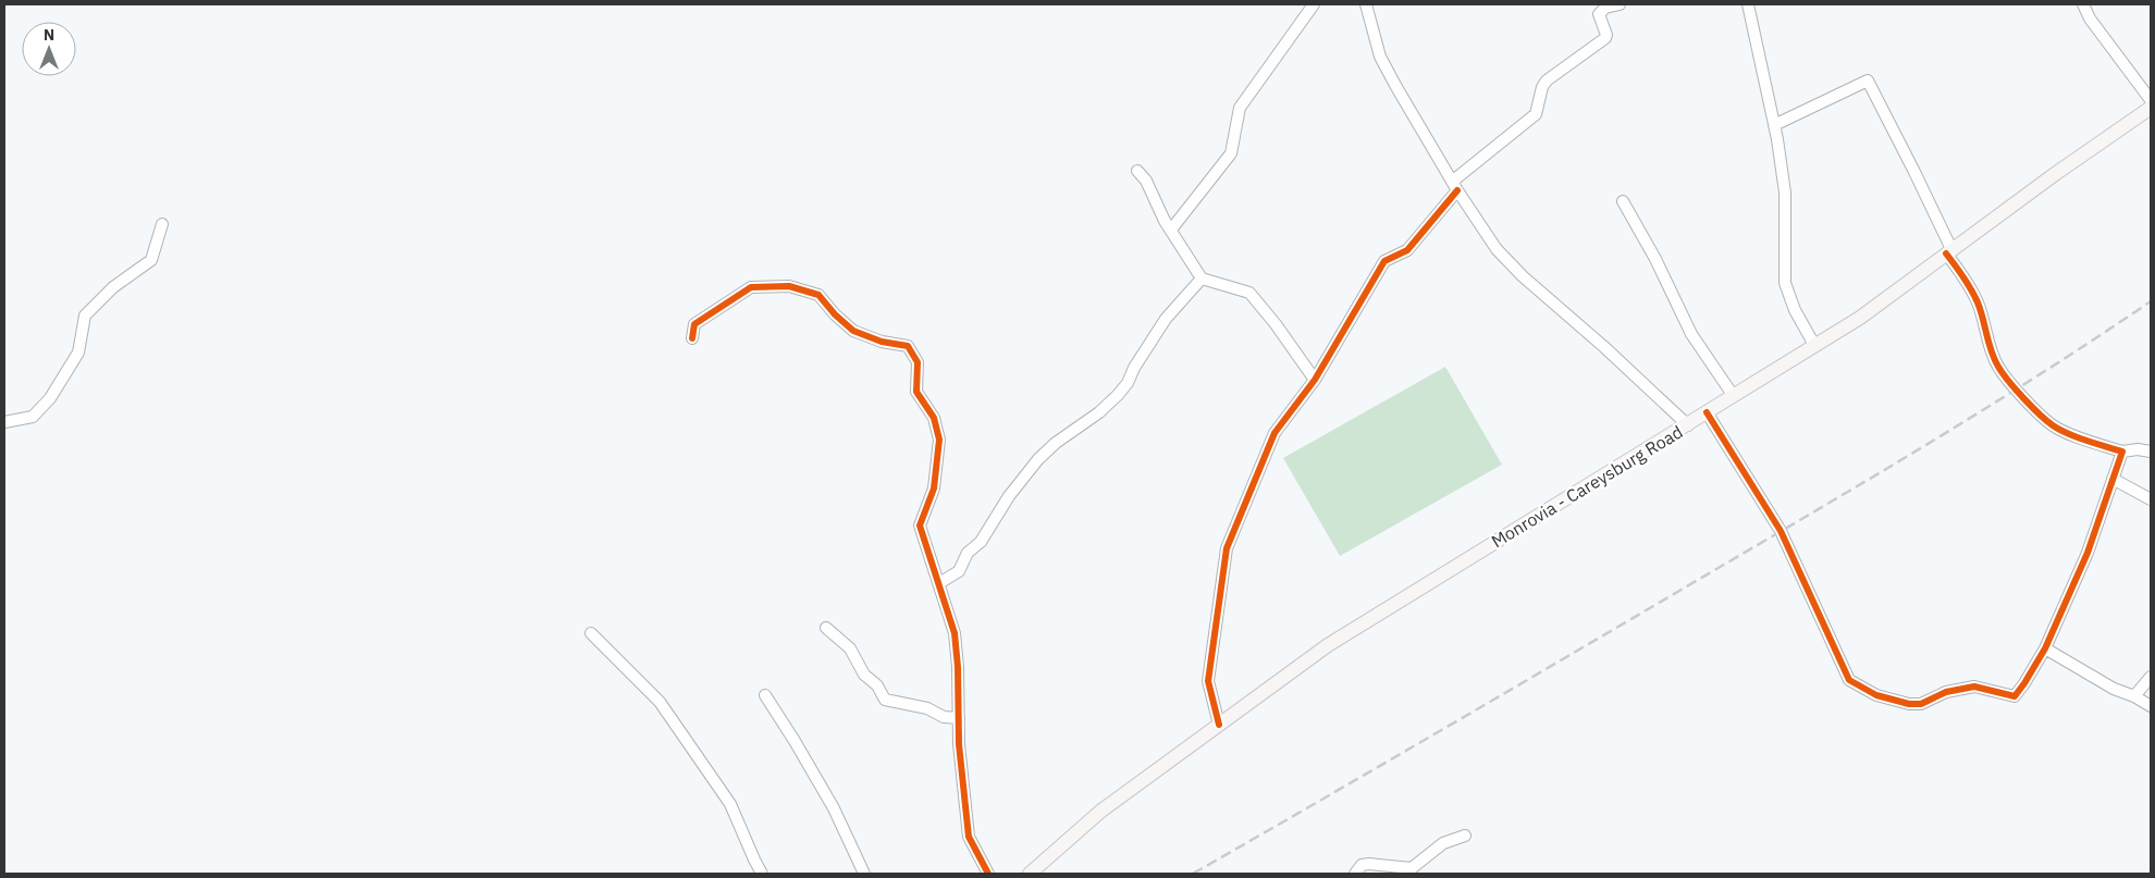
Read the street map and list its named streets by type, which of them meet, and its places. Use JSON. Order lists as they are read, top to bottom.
{
  "streets": {
    "main road": ["Monrovia - Careysburg Road"]
  },
  "north": "top"
}
